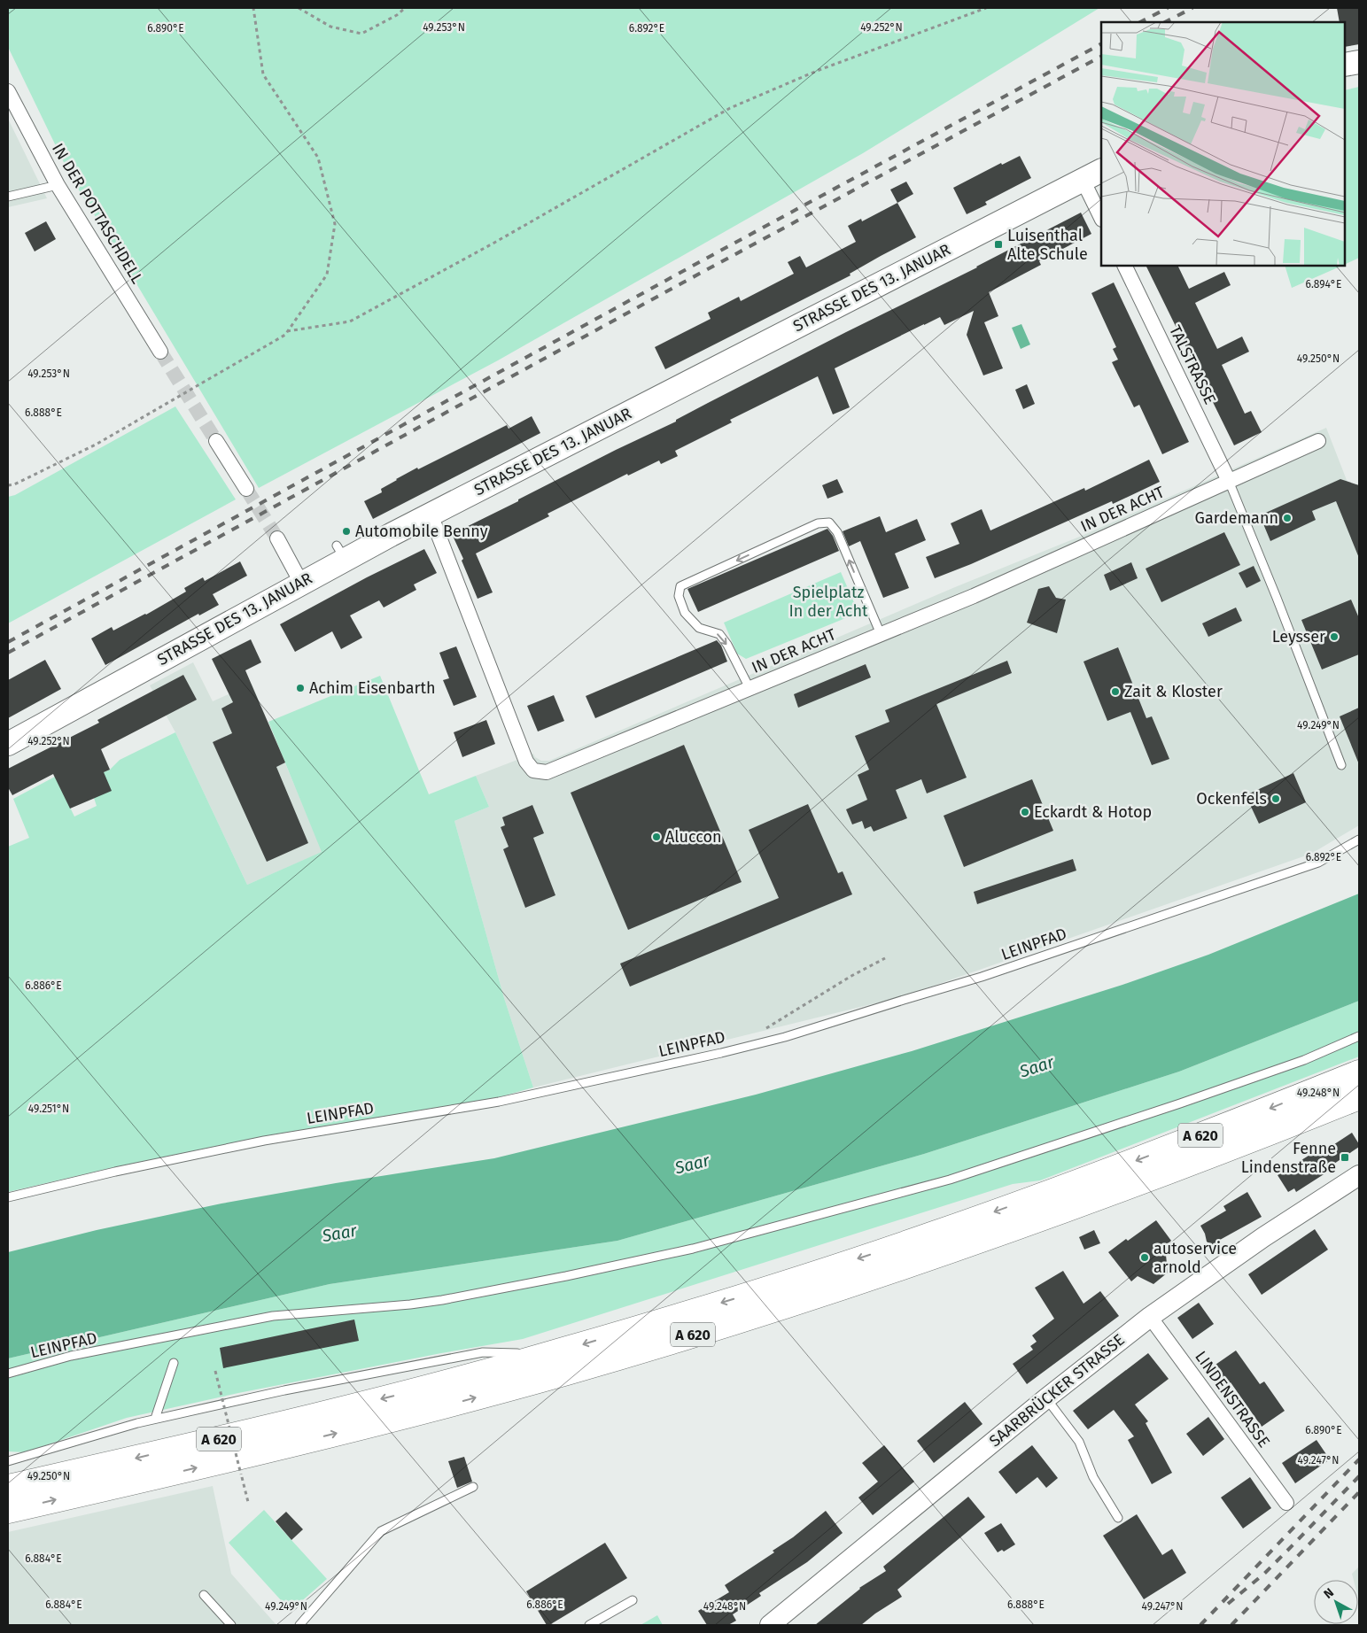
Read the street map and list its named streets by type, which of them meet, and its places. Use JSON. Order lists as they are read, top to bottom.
{
  "streets": {
    "highway": ["A 620"],
    "main road": ["STRASSE DES 13. JANUAR"],
    "street": [
      "IN DER POTTASCHDELL",
      "TALSTRASSE",
      "IN DER ACHT",
      "SAARBRÜCKER STRASSE",
      "LINDENSTRASSE"
    ],
    "lane": ["LEINPFAD"]
  },
  "crossings": [
    ["STRASSE DES 13. JANUAR", "IN DER ACHT"],
    ["TALSTRASSE", "IN DER ACHT"],
    ["SAARBRÜCKER STRASSE", "LINDENSTRASSE"]
  ],
  "water": ["Saar"],
  "parks": ["Spielplatz In der Acht"],
  "places": {
    "transit": ["Luisenthal Alte Schule", "Fenne Lindenstraße"],
    "other": [
      "Gardemann",
      "Automobile Benny",
      "Leysser",
      "Achim Eisenbarth",
      "Zait & Kloster",
      "Ockenfels",
      "Eckardt & Hotop",
      "Aluccon",
      "autoservice arnold"
    ]
  },
  "north": "top left",
  "coordinates": [
    "49.253°N",
    "49.252°N",
    "6.890°E",
    "6.892°E",
    "6.894°E",
    "49.250°N",
    "6.888°E",
    "49.249°N",
    "6.886°E",
    "49.248°N",
    "49.251°N",
    "49.247°N",
    "6.884°E"
  ]
}
